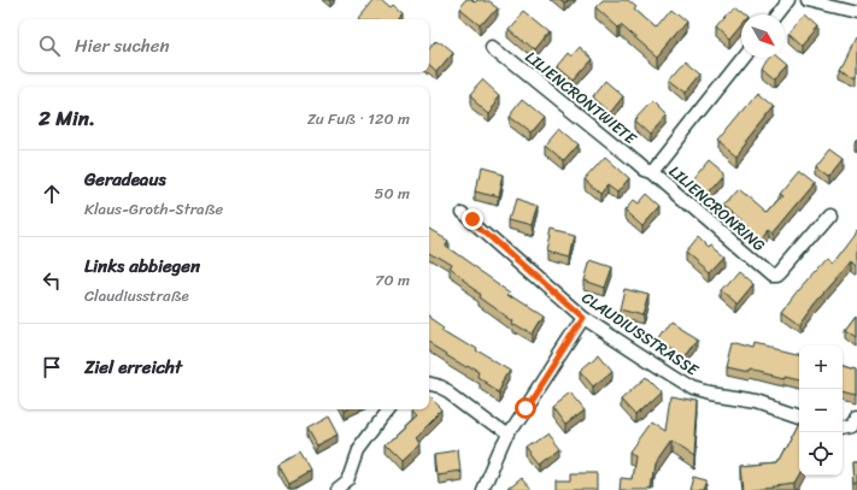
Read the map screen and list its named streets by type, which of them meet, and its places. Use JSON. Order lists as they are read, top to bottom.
{
  "streets": {
    "street": ["LILIENCRONTWIETE", "LILIENCRONRING", "CLAUDIUSSTRASSE"]
  },
  "crossings": [
    ["LILIENCRONTWIETE", "LILIENCRONRING"]
  ],
  "north": "bottom right",
  "page": {
    "search": "Hier suchen",
    "heading": ["2 Min.", "Zu Fuß · 120 m"],
    "list": [
      ["Geradeaus", "Klaus-Groth-Straße", "50 m"],
      ["Links abbiegen", "Claudiusstraße", "70 m"],
      "Ziel erreicht"
    ],
    "map_buttons": ["+", "−"]
  }
}
